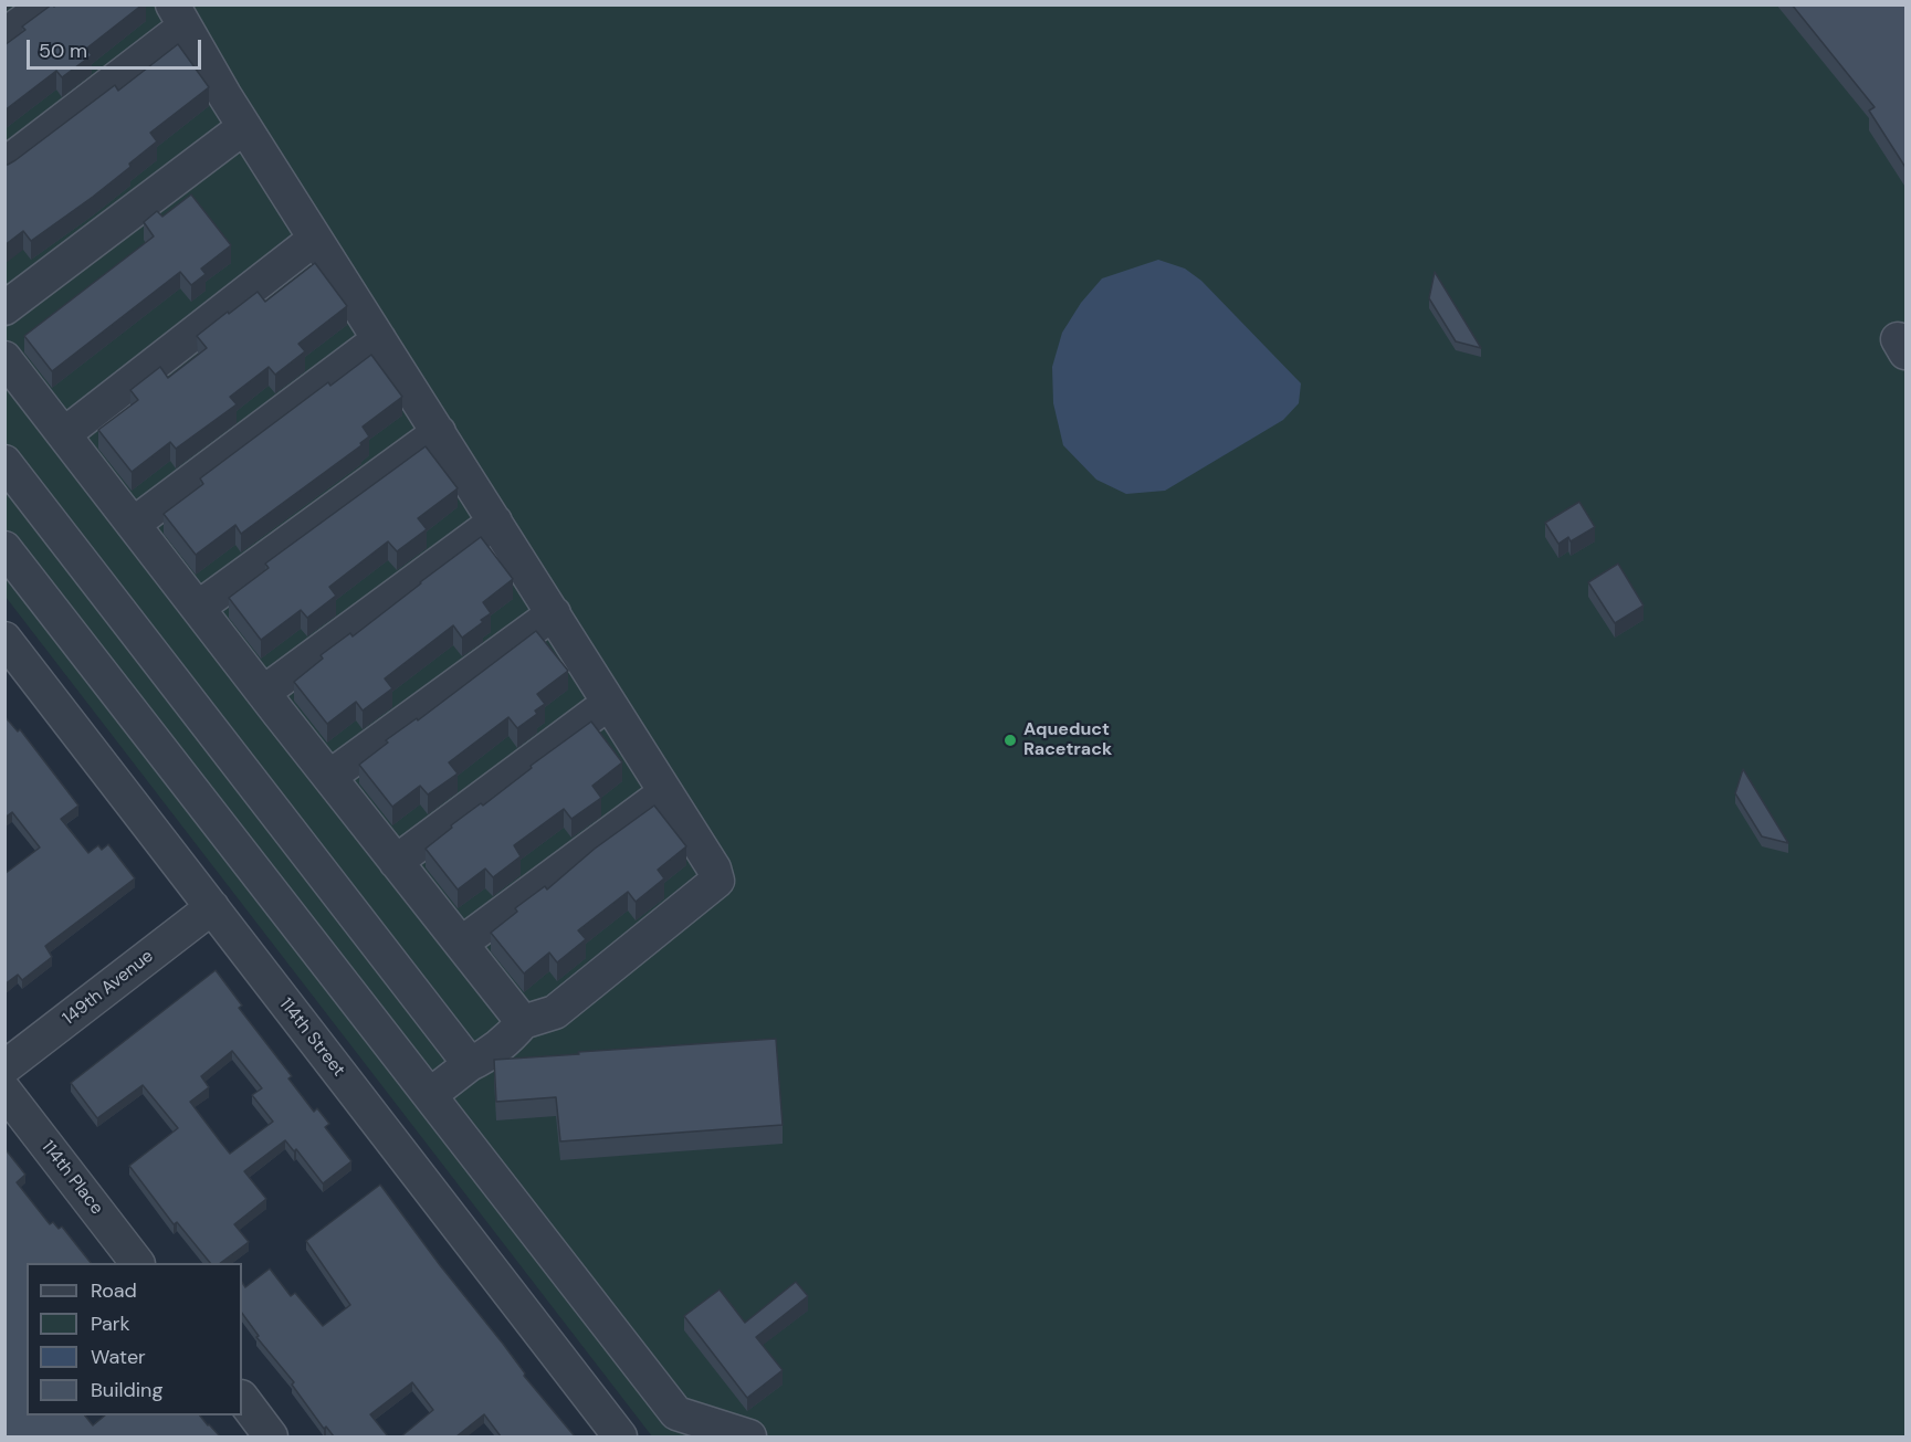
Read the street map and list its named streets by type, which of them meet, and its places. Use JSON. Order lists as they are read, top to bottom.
{
  "streets": {
    "street": ["149th Avenue", "114th Street", "114th Place"]
  },
  "crossings": [
    ["149th Avenue", "114th Street"]
  ],
  "places": ["Aqueduct Racetrack"],
  "legend": [
    "Road",
    "Park",
    "Water",
    "Building"
  ],
  "scale_bar": "50 m"
}
